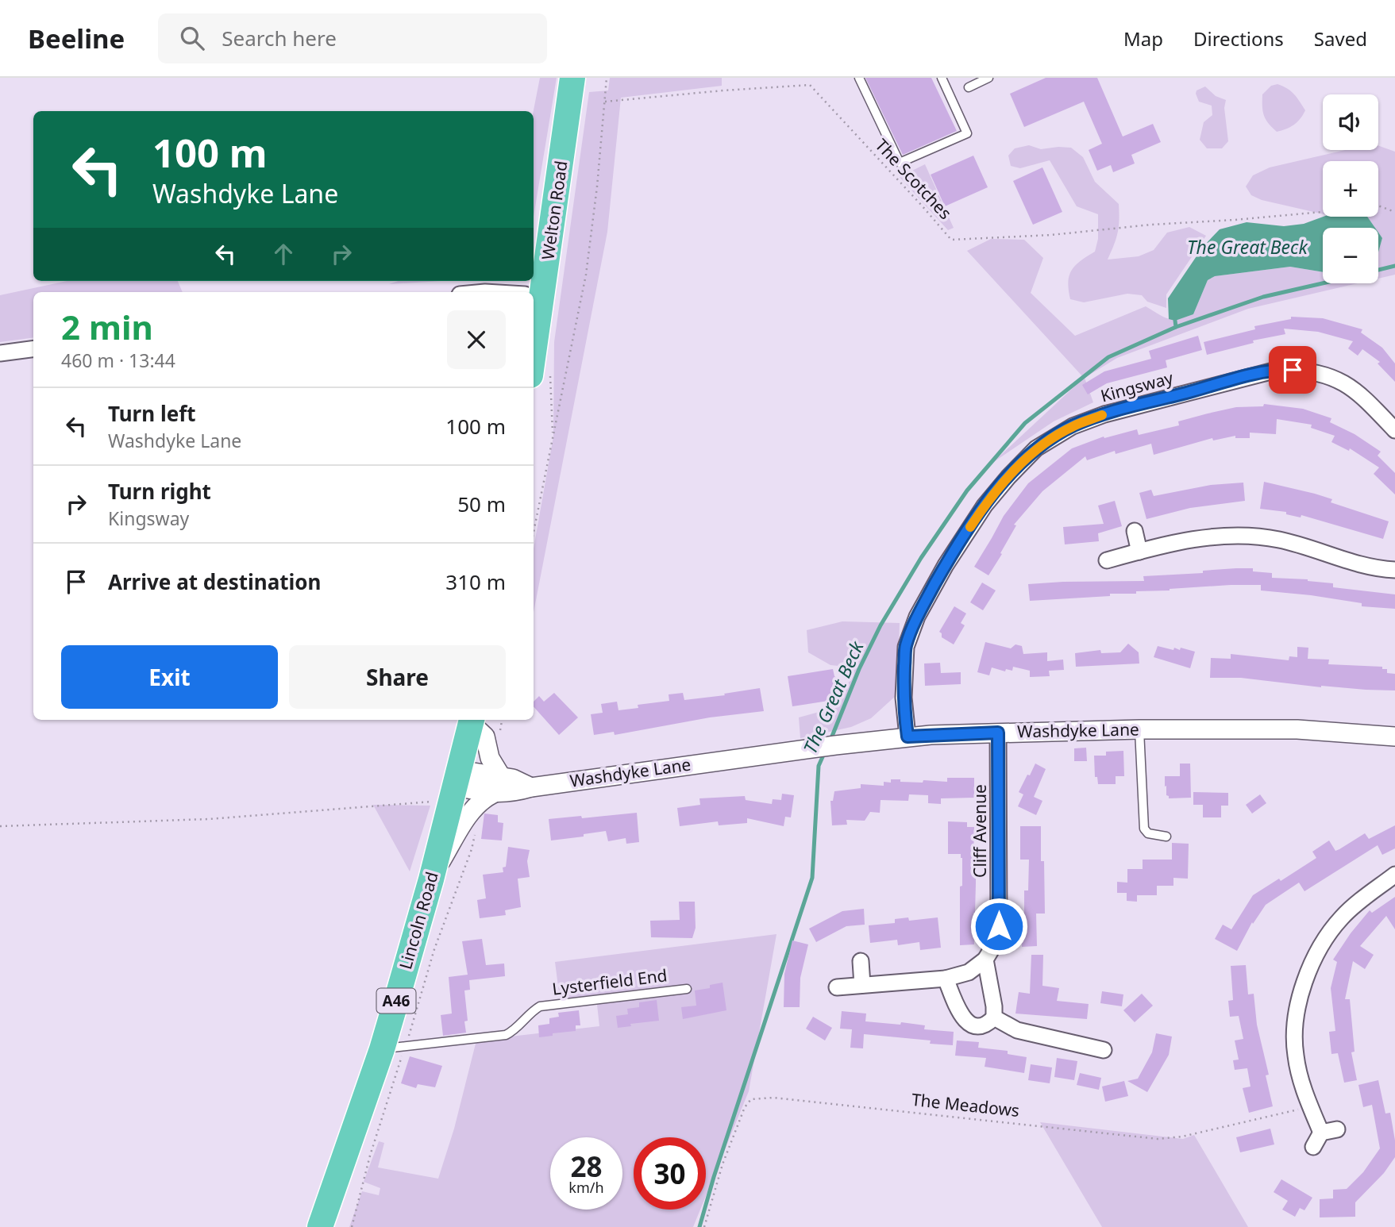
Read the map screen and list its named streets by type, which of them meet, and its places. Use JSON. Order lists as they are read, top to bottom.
{
  "streets": {
    "highway": ["Welton Road", "Lincoln Road", "A46"],
    "street": ["Kingsway", "Washdyke Lane", "Cliff Avenue"],
    "lane": ["Lysterfield End"],
    "path": ["The Scotches", "The Meadows"]
  },
  "crossings": [
    ["Kingsway", "Washdyke Lane"],
    ["Washdyke Lane", "Cliff Avenue"],
    ["Washdyke Lane", "Lincoln Road"],
    ["Washdyke Lane", "A46"],
    ["Lincoln Road", "Lysterfield End"],
    ["Lincoln Road", "A46"]
  ],
  "water": ["The Great Beck"],
  "page": {
    "header": "Beeline",
    "search": "Search here",
    "nav": ["Map", "Directions", "Saved"],
    "map_buttons": ["+", "−"],
    "turn": ["100 m", "Washdyke Lane"],
    "heading": ["2 min", "460 m · 13:44"],
    "list": [
      {
        "name": "Turn left",
        "note": "Washdyke Lane",
        "value": "100 m"
      },
      {
        "name": "Turn right",
        "note": "Kingsway",
        "value": "50 m"
      },
      {
        "name": "Arrive at destination",
        "value": "310 m"
      }
    ],
    "buttons": ["Exit", "Share"],
    "speed": "28 km/h",
    "limit": "30"
  }
}
